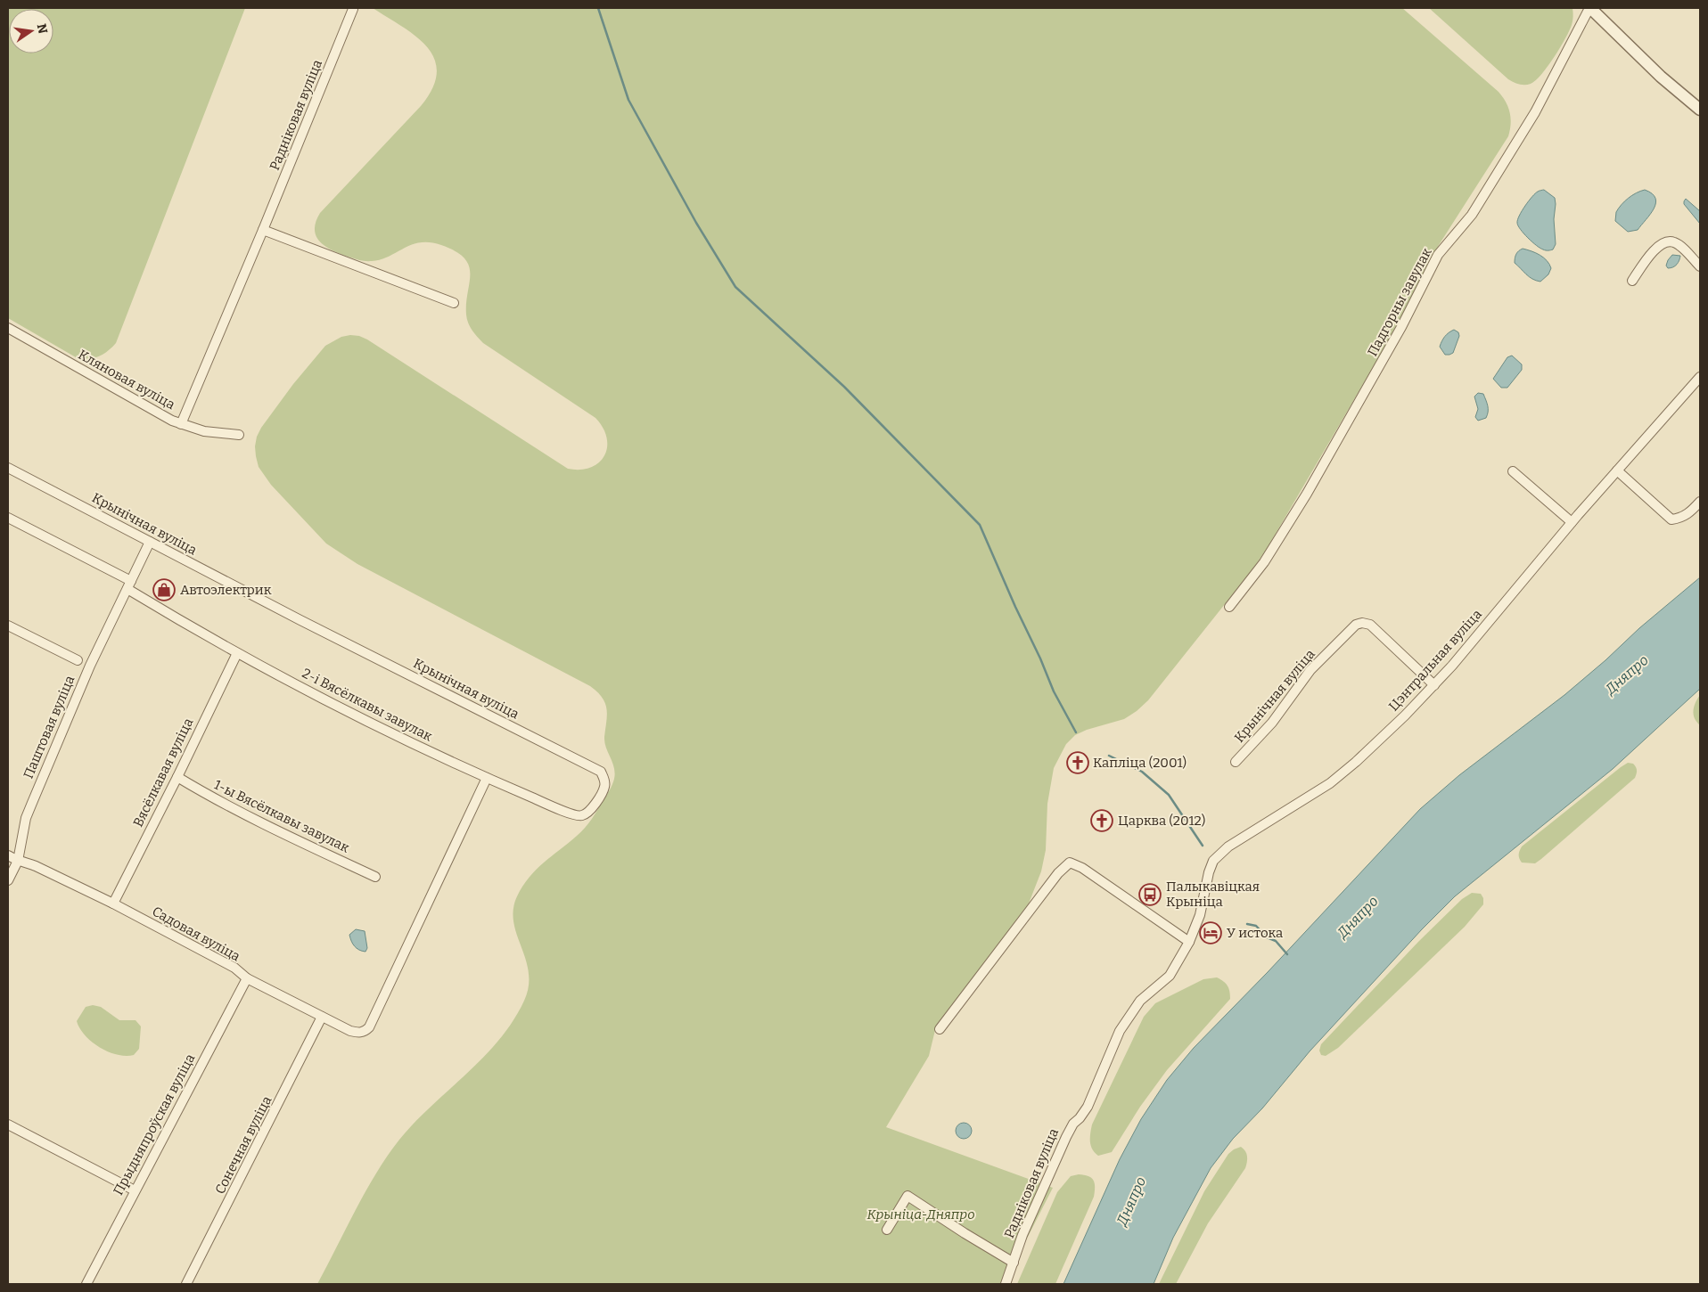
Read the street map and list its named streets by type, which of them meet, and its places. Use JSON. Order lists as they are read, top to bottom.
{
  "streets": {
    "street": [
      "Радніковая вуліца",
      "Падгорны завулак",
      "Кляновая вуліца",
      "Крынічная вуліца",
      "Цэнтральная вуліца",
      "2-і Вясёлкавы завулак",
      "Паштовая вуліца",
      "Вясёлкавая вуліца",
      "1-ы Вясёлкавы завулак",
      "Садовая вуліца",
      "Прыдняпроўская вуліца",
      "Сонечная вуліца"
    ]
  },
  "crossings": [
    ["Радніковая вуліца", "Кляновая вуліца"],
    ["Радніковая вуліца", "Цэнтральная вуліца"],
    ["Крынічная вуліца", "Цэнтральная вуліца"],
    ["Крынічная вуліца", "2-і Вясёлкавы завулак"],
    ["Крынічная вуліца", "Паштовая вуліца"],
    ["Крынічная вуліца", "Садовая вуліца"],
    ["2-і Вясёлкавы завулак", "Вясёлкавая вуліца"],
    ["2-і Вясёлкавы завулак", "Садовая вуліца"],
    ["Паштовая вуліца", "Садовая вуліца"],
    ["Вясёлкавая вуліца", "1-ы Вясёлкавы завулак"],
    ["Вясёлкавая вуліца", "Садовая вуліца"],
    ["Садовая вуліца", "Прыдняпроўская вуліца"],
    ["Садовая вуліца", "Сонечная вуліца"]
  ],
  "water": ["Дняпро"],
  "parks": ["Крыніца-Дняпро"],
  "places": {
    "shop": ["Автоэлектрик"],
    "church": ["Капліца (2001)", "Царква (2012)"],
    "bus stop": ["Палыкавіцкая Крыніца"],
    "hotel": ["У истока"]
  },
  "north": "right"
}
